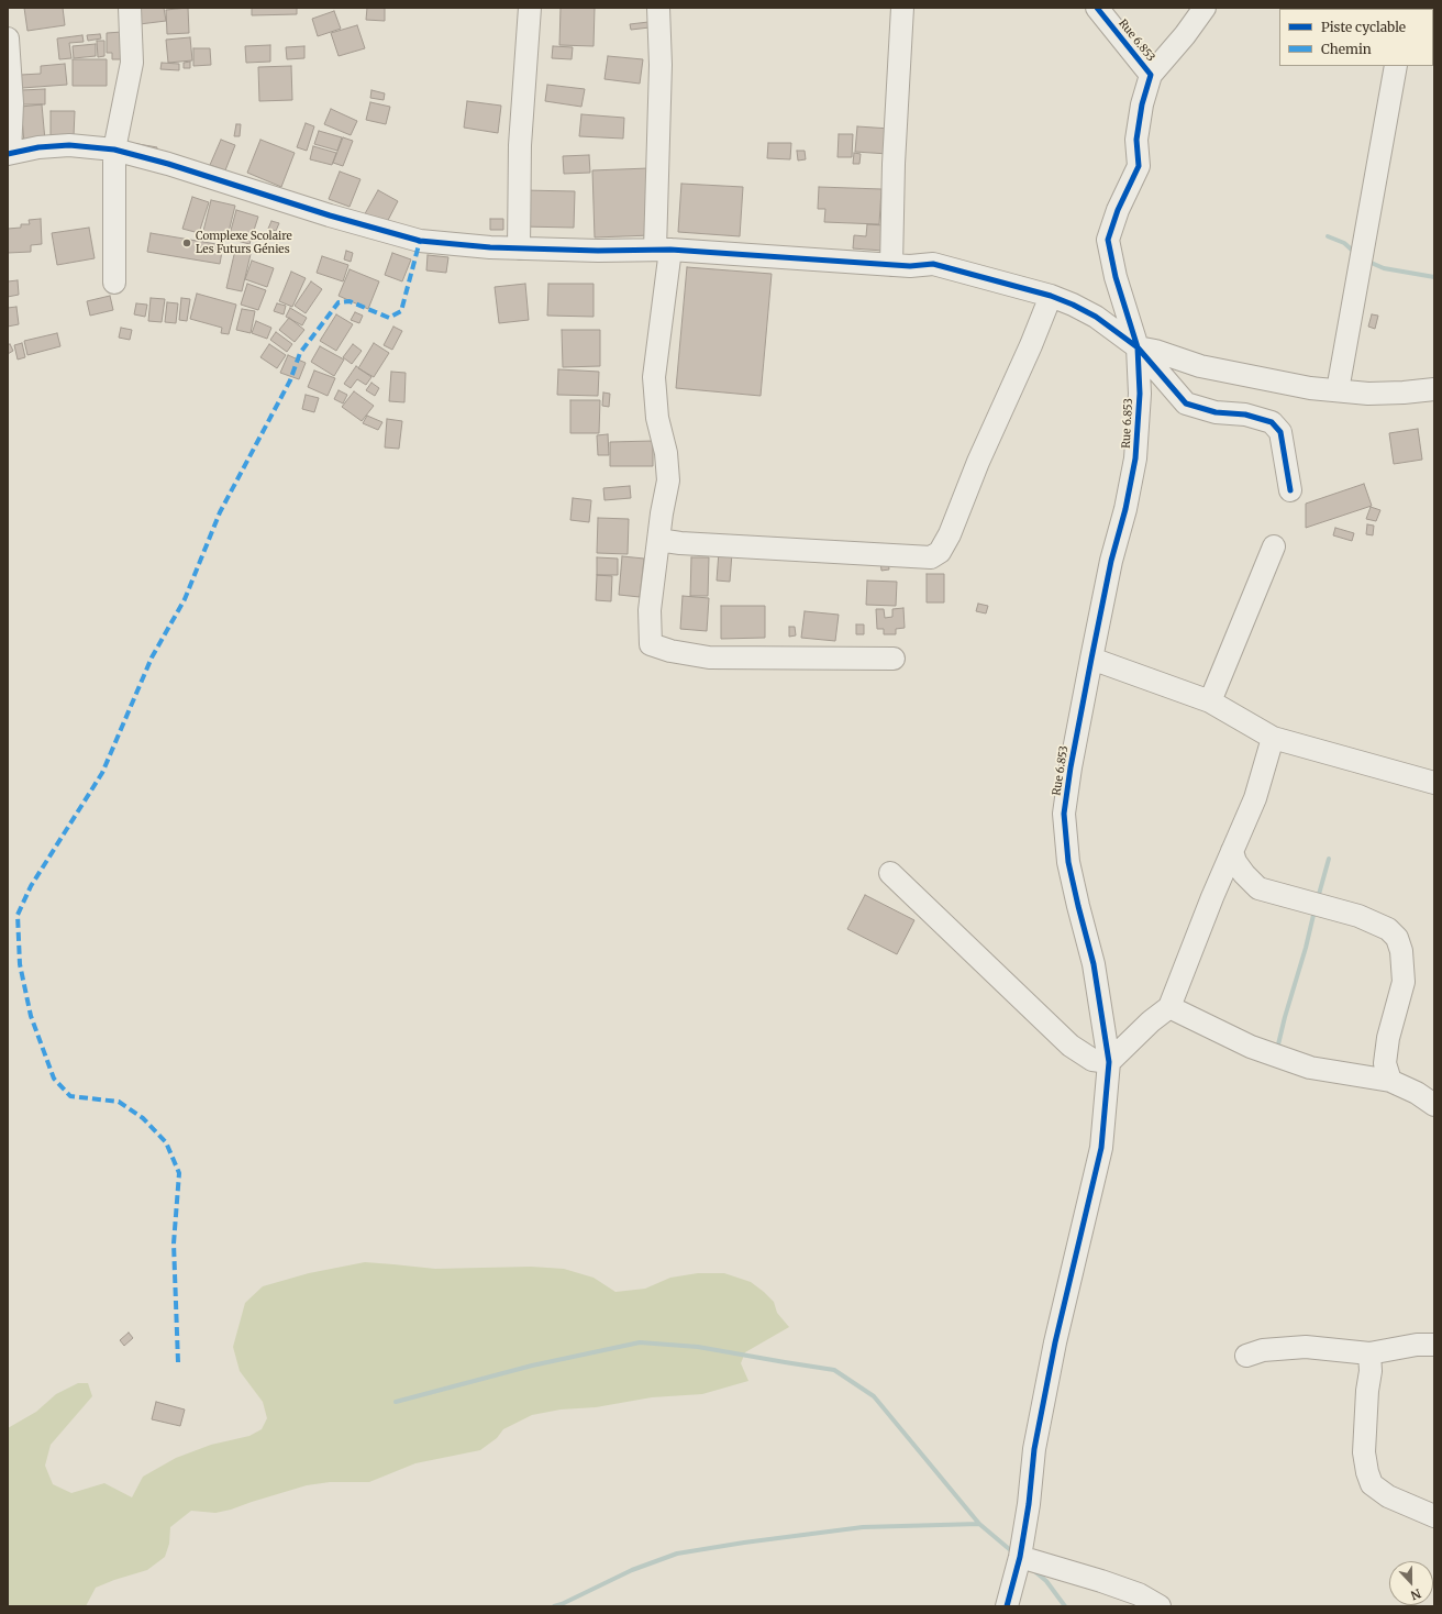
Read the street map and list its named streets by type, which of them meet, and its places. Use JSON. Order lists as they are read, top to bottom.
{
  "streets": {
    "street": ["Rue 6.853"]
  },
  "places": ["Complexe Scolaire Les Futurs Génies"],
  "legend": ["Piste cyclable", "Chemin"],
  "north": "bottom"
}
